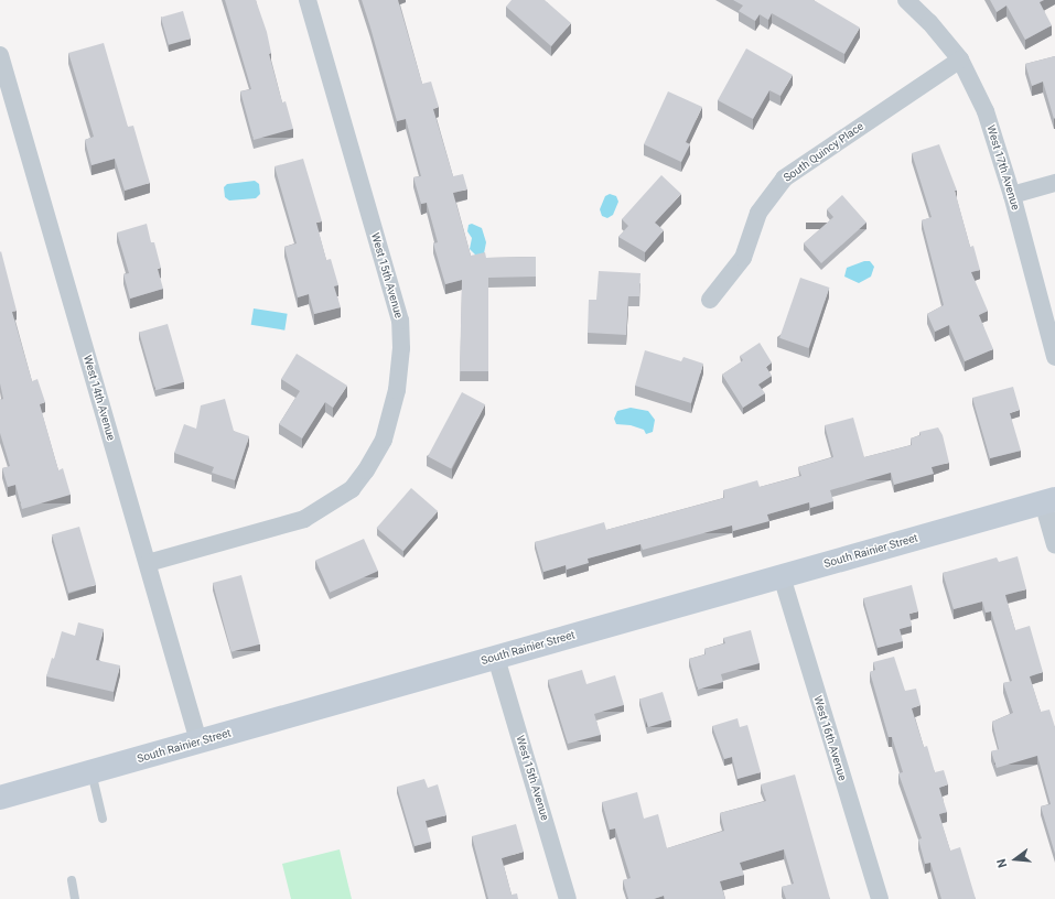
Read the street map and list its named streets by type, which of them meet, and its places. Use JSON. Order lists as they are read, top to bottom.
{
  "streets": {
    "street": [
      "South Quincy Place",
      "West 17th Avenue",
      "West 15th Avenue",
      "West 14th Avenue",
      "South Rainier Street",
      "West 16th Avenue"
    ]
  },
  "crossings": [
    ["South Quincy Place", "West 17th Avenue"],
    ["West 15th Avenue", "West 14th Avenue"],
    ["West 15th Avenue", "South Rainier Street"],
    ["West 14th Avenue", "South Rainier Street"],
    ["South Rainier Street", "West 16th Avenue"]
  ],
  "north": "left"
}
